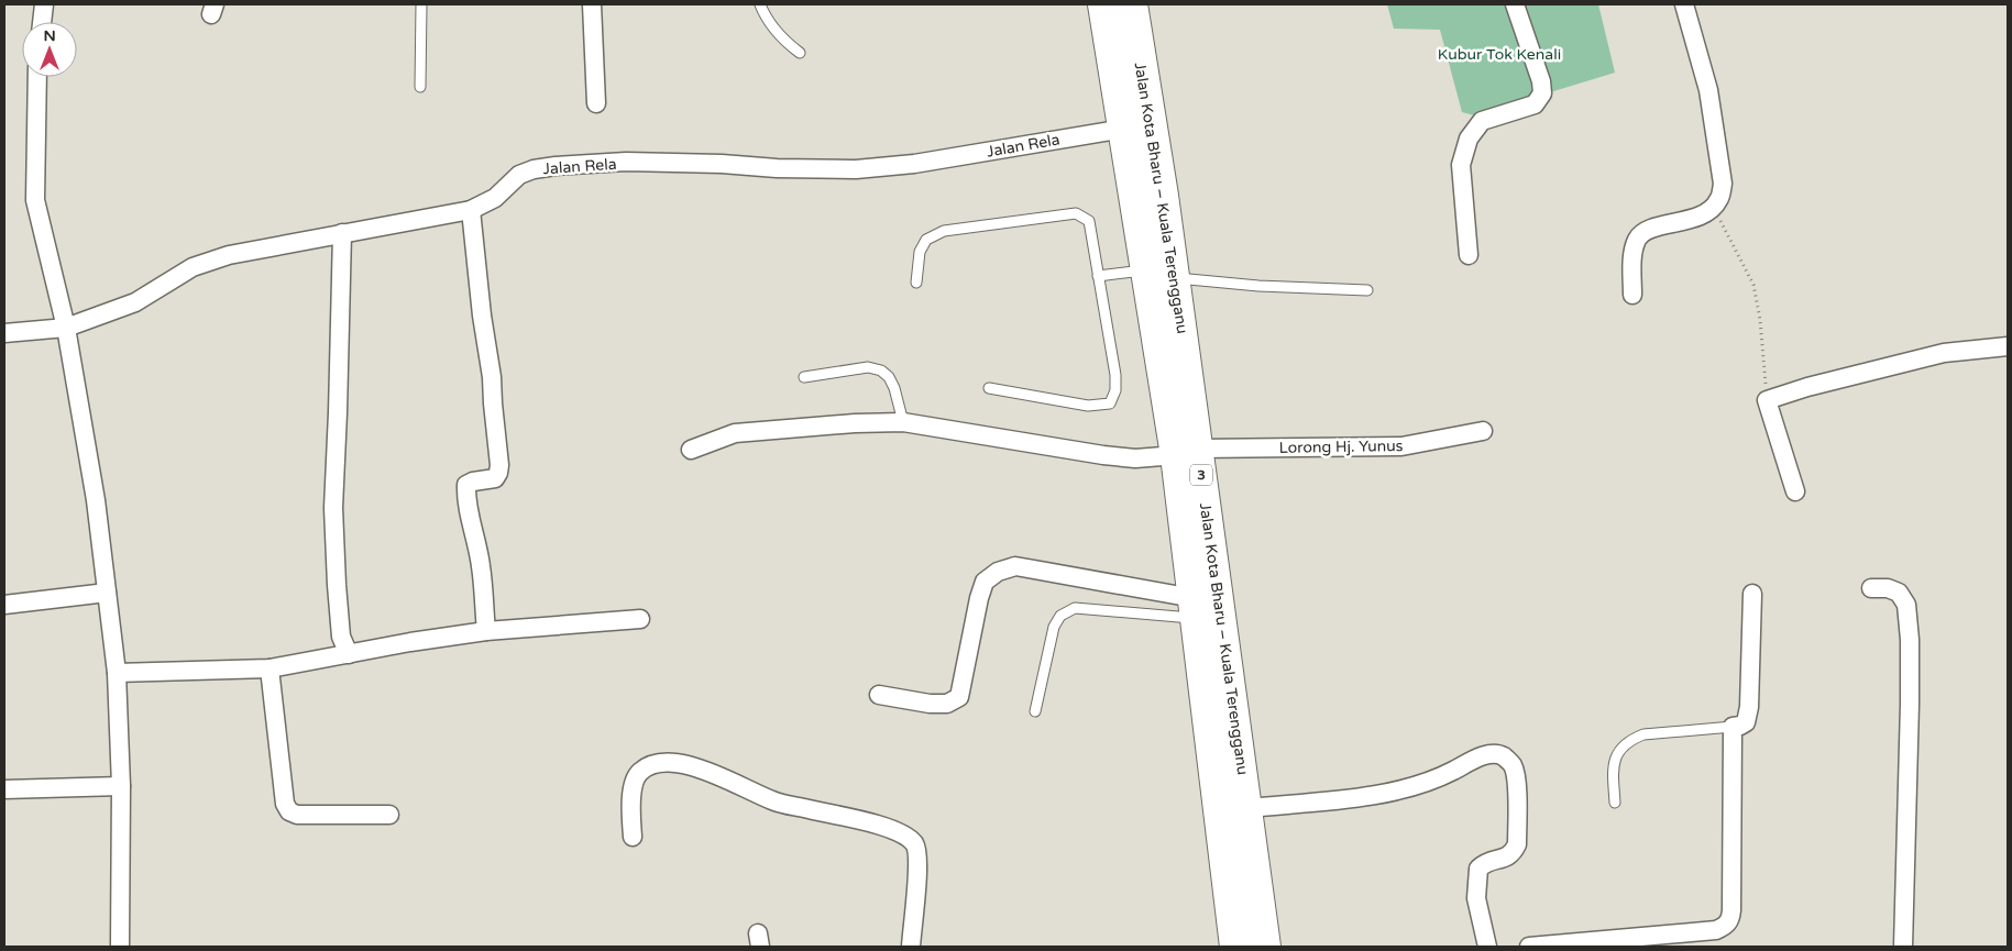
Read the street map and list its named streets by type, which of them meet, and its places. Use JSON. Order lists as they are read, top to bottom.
{
  "streets": {
    "highway": ["Jalan Kota Bharu – Kuala Terengganu", "3"],
    "street": ["Jalan Rela", "Lorong Hj. Yunus"]
  },
  "crossings": [
    ["Jalan Rela", "Jalan Kota Bharu – Kuala Terengganu"],
    ["Jalan Kota Bharu – Kuala Terengganu", "Lorong Hj. Yunus"]
  ],
  "parks": ["Kubur Tok Kenali"],
  "north": "top"
}
